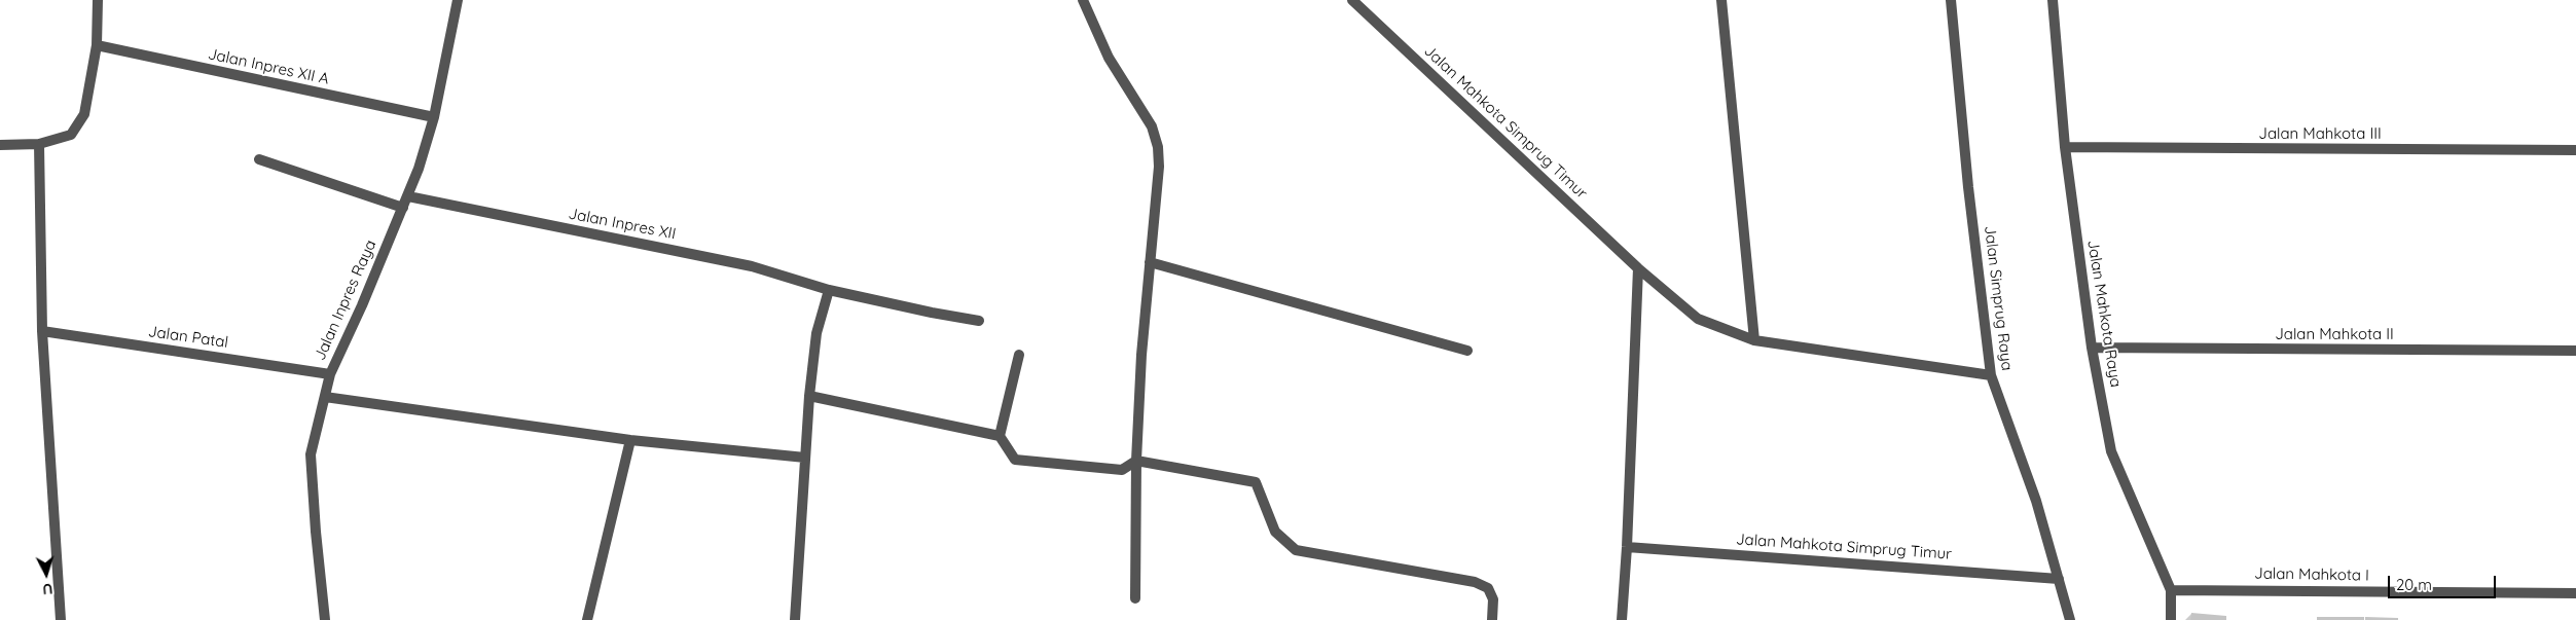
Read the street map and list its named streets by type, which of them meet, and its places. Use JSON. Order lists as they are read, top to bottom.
{
  "streets": {
    "street": [
      "Jalan Inpres XII A",
      "Jalan Mahkota Simprug Timur",
      "Jalan Mahkota III",
      "Jalan Inpres XII",
      "Jalan Simprug Raya",
      "Jalan Inpres Raya",
      "Jalan Mahkota Raya",
      "Jalan Mahkota II",
      "Jalan Patal",
      "Jalan Mahkota I"
    ]
  },
  "crossings": [
    ["Jalan Inpres XII A", "Jalan Inpres Raya"],
    ["Jalan Mahkota Simprug Timur", "Jalan Simprug Raya"],
    ["Jalan Mahkota III", "Jalan Mahkota Raya"],
    ["Jalan Inpres XII", "Jalan Inpres Raya"],
    ["Jalan Inpres Raya", "Jalan Patal"],
    ["Jalan Mahkota Raya", "Jalan Mahkota II"],
    ["Jalan Mahkota Raya", "Jalan Mahkota I"]
  ],
  "scale_bar": "20 m",
  "north": "bottom"
}
